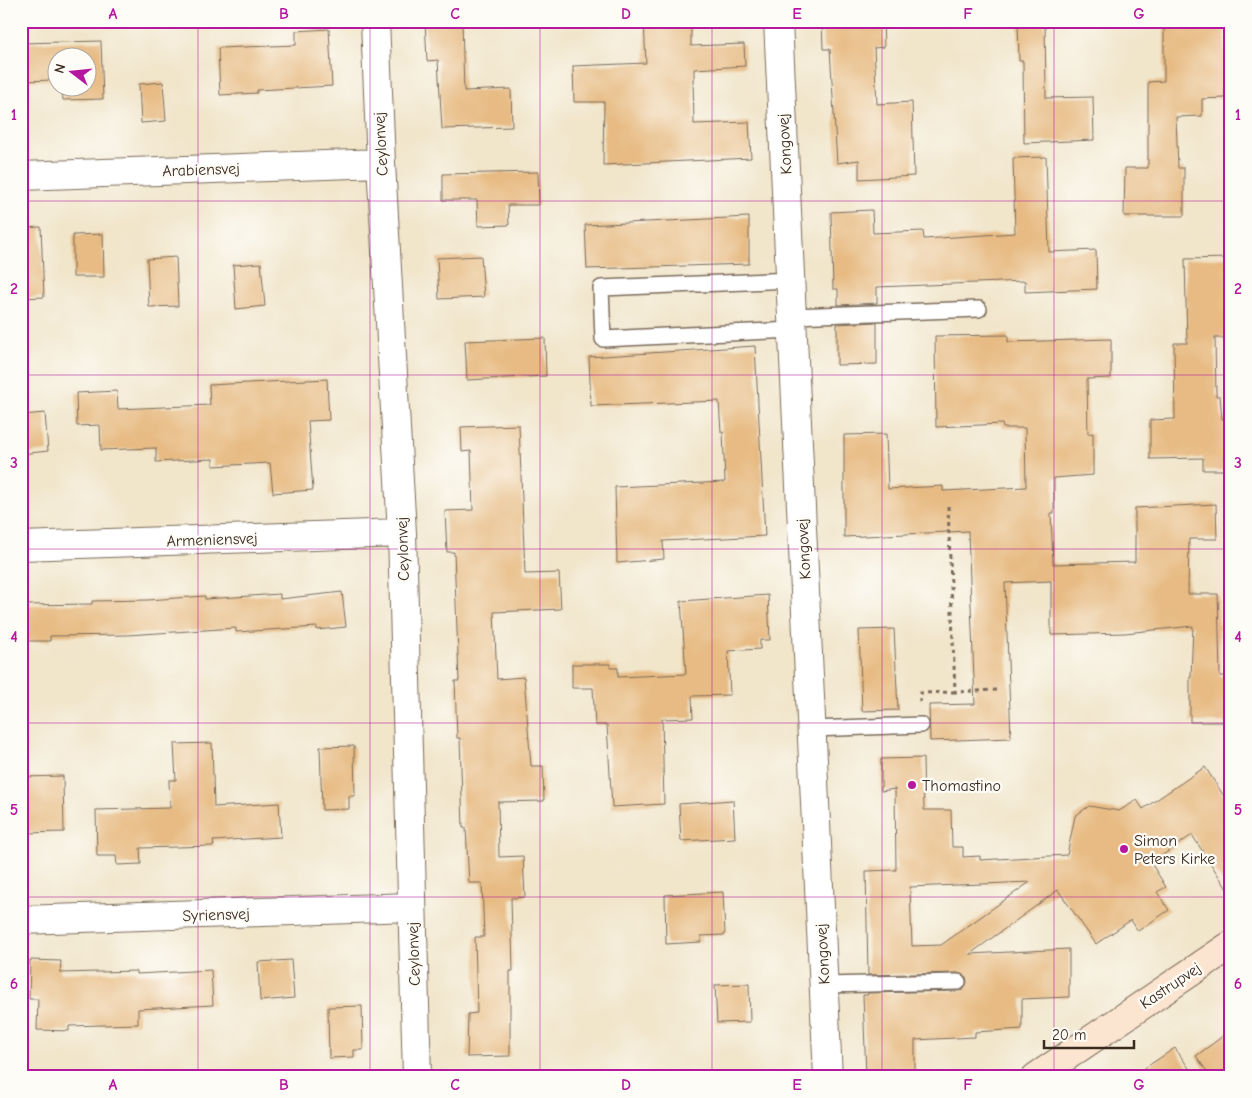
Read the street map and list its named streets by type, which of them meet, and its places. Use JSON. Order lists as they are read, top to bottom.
{
  "streets": {
    "street": [
      "Ceylonvej",
      "Kongovej",
      "Arabiensvej",
      "Armeniensvej",
      "Syriensvej",
      "Kastrupvej"
    ]
  },
  "crossings": [
    ["Ceylonvej", "Arabiensvej"],
    ["Ceylonvej", "Armeniensvej"],
    ["Ceylonvej", "Syriensvej"]
  ],
  "places": ["Thomastino", "Simon Peters Kirke"],
  "scale_bar": "20 m",
  "north": "left",
  "grid": {
    "columns": [
      "A",
      "B",
      "C",
      "D",
      "E",
      "F",
      "G"
    ],
    "rows": [
      "1",
      "2",
      "3",
      "4",
      "5",
      "6"
    ]
  }
}
